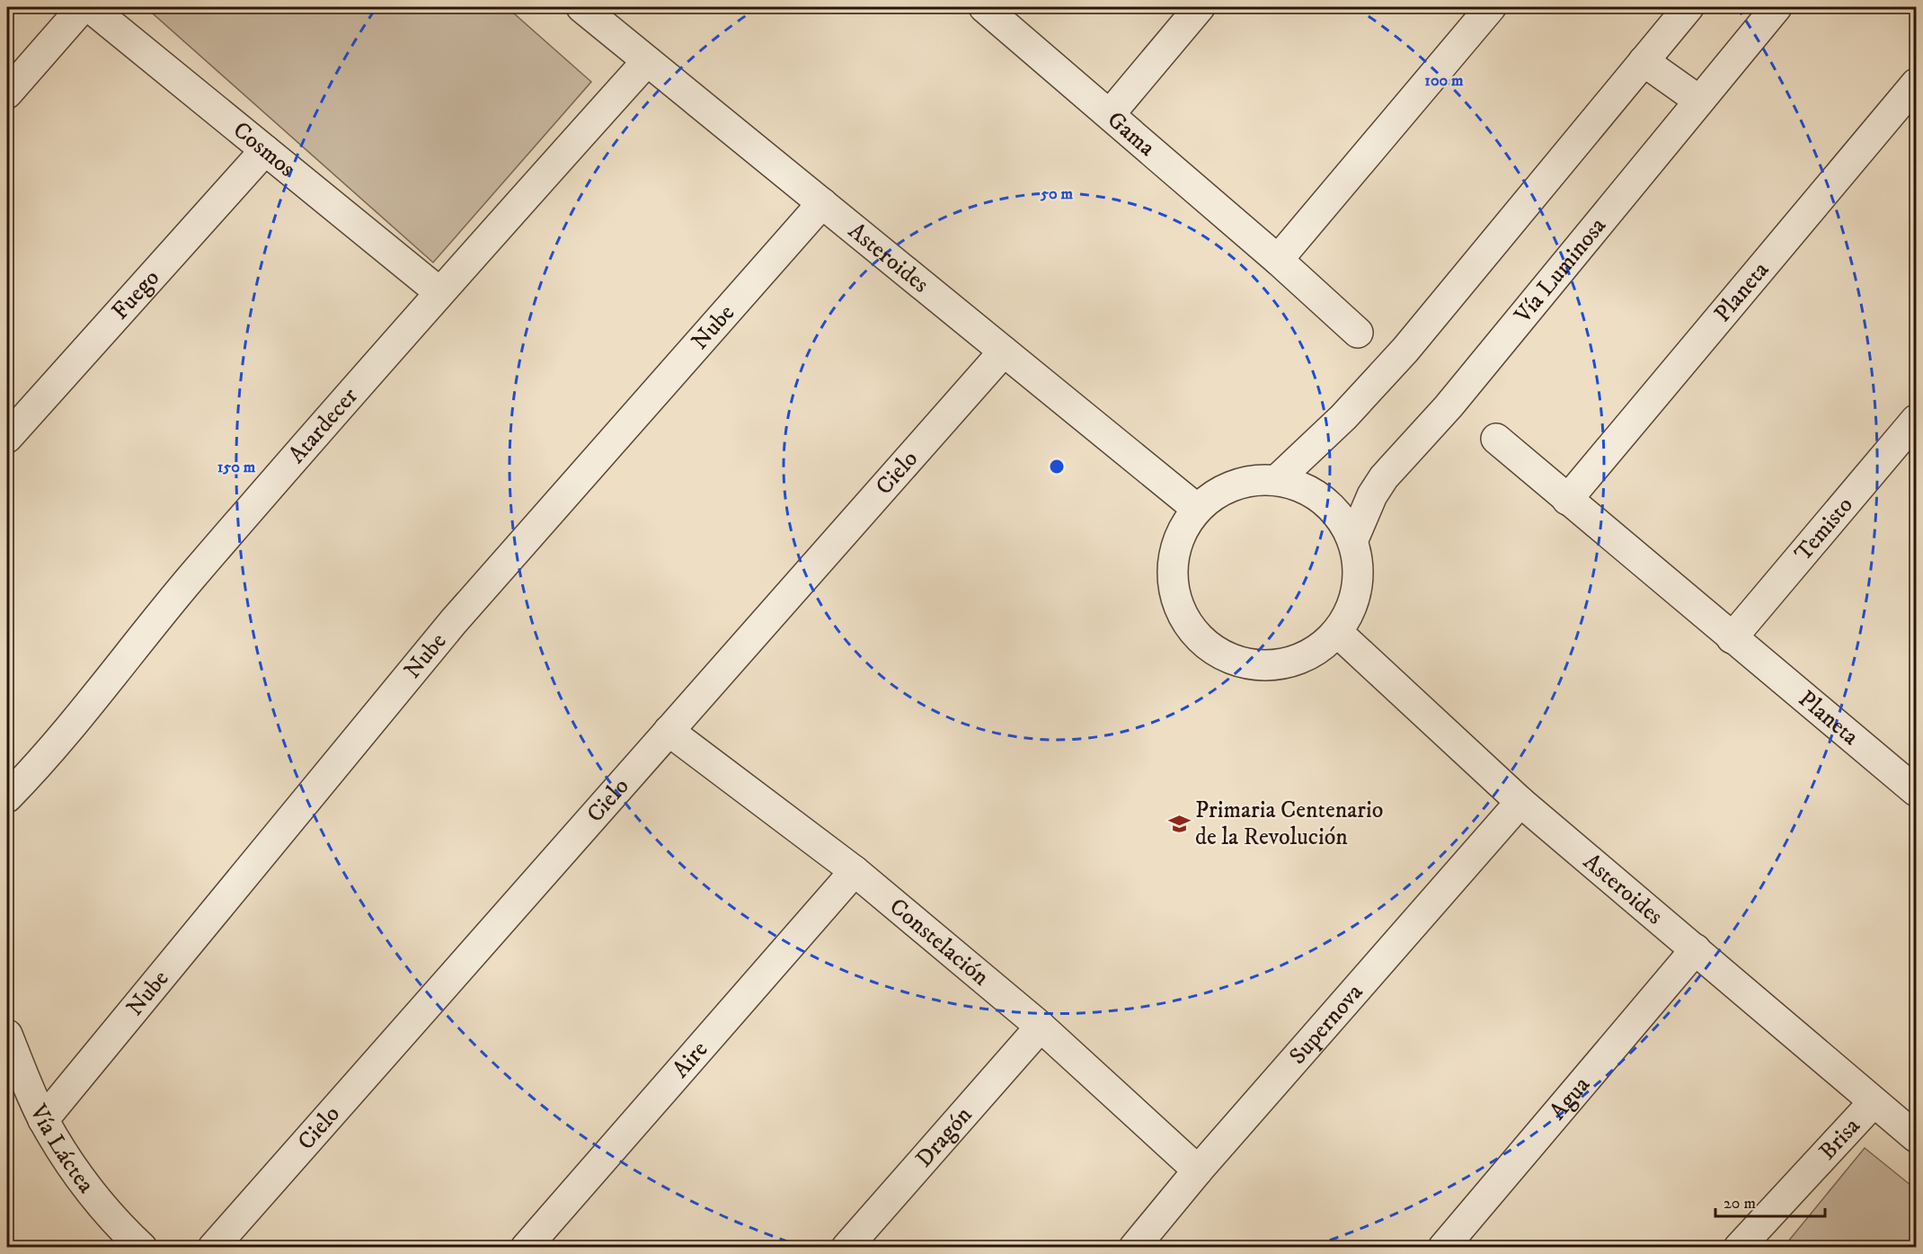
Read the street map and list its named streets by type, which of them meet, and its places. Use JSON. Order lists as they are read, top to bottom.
{
  "streets": {
    "street": [
      "Gama",
      "Cosmos",
      "Asteroides",
      "Vía Luminosa",
      "Planeta",
      "Fuego",
      "Nube",
      "Atardecer",
      "Cielo",
      "Temisto",
      "Constelación",
      "Supernova",
      "Aire",
      "Agua",
      "Dragón",
      "Brisa",
      "Vía Láctea"
    ]
  },
  "crossings": [
    ["Cosmos", "Fuego"],
    ["Cosmos", "Atardecer"],
    ["Asteroides", "Vía Luminosa"],
    ["Asteroides", "Nube"],
    ["Asteroides", "Atardecer"],
    ["Asteroides", "Cielo"],
    ["Asteroides", "Supernova"],
    ["Asteroides", "Agua"],
    ["Asteroides", "Brisa"],
    ["Planeta", "Temisto"],
    ["Nube", "Vía Láctea"],
    ["Cielo", "Constelación"],
    ["Constelación", "Supernova"],
    ["Constelación", "Aire"],
    ["Constelación", "Dragón"]
  ],
  "places": {
    "school or university": ["Primaria Centenario de la Revolución"]
  },
  "scale_bar": "20 m",
  "rings": ["100 m", "50 m", "150 m"]
}
